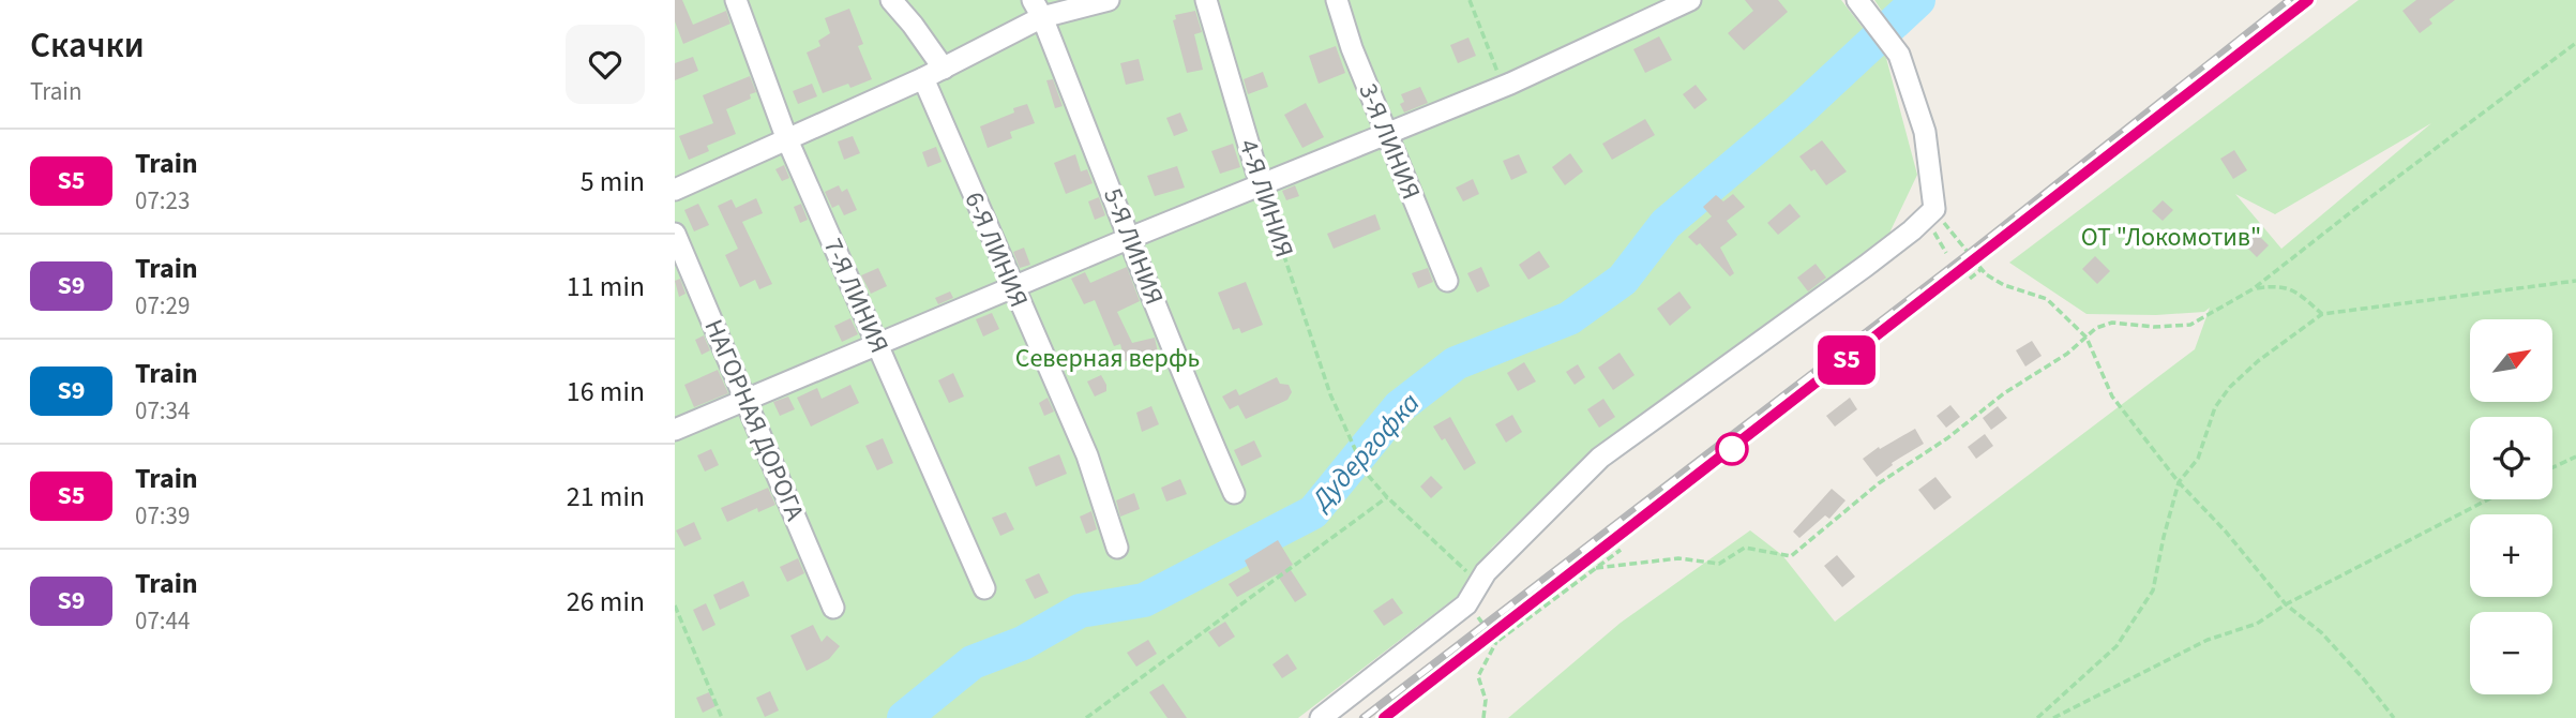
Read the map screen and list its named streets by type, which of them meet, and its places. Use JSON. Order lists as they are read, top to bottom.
{
  "streets": {
    "street": [
      "3-Я ЛИНИЯ",
      "4-Я ЛИНИЯ",
      "5-Я ЛИНИЯ",
      "6-Я ЛИНИЯ",
      "7-Я ЛИНИЯ",
      "НАГОРНАЯ ДОРОГА"
    ]
  },
  "water": ["Дудергофка"],
  "parks": ["ОТ \"Локомотив\"", "Северная верфь"],
  "north": "top right",
  "page": {
    "heading": ["Скачки", "Train"],
    "on_map": "S5",
    "list": [
      {
        "mark": "S5",
        "name": "Train",
        "note": "07:23",
        "value": "5 min"
      },
      {
        "mark": "S9",
        "name": "Train",
        "note": "07:29",
        "value": "11 min"
      },
      {
        "mark": "S9",
        "name": "Train",
        "note": "07:34",
        "value": "16 min"
      },
      {
        "mark": "S5",
        "name": "Train",
        "note": "07:39",
        "value": "21 min"
      },
      {
        "mark": "S9",
        "name": "Train",
        "note": "07:44",
        "value": "26 min"
      }
    ],
    "map_buttons": ["+", "−"]
  }
}
